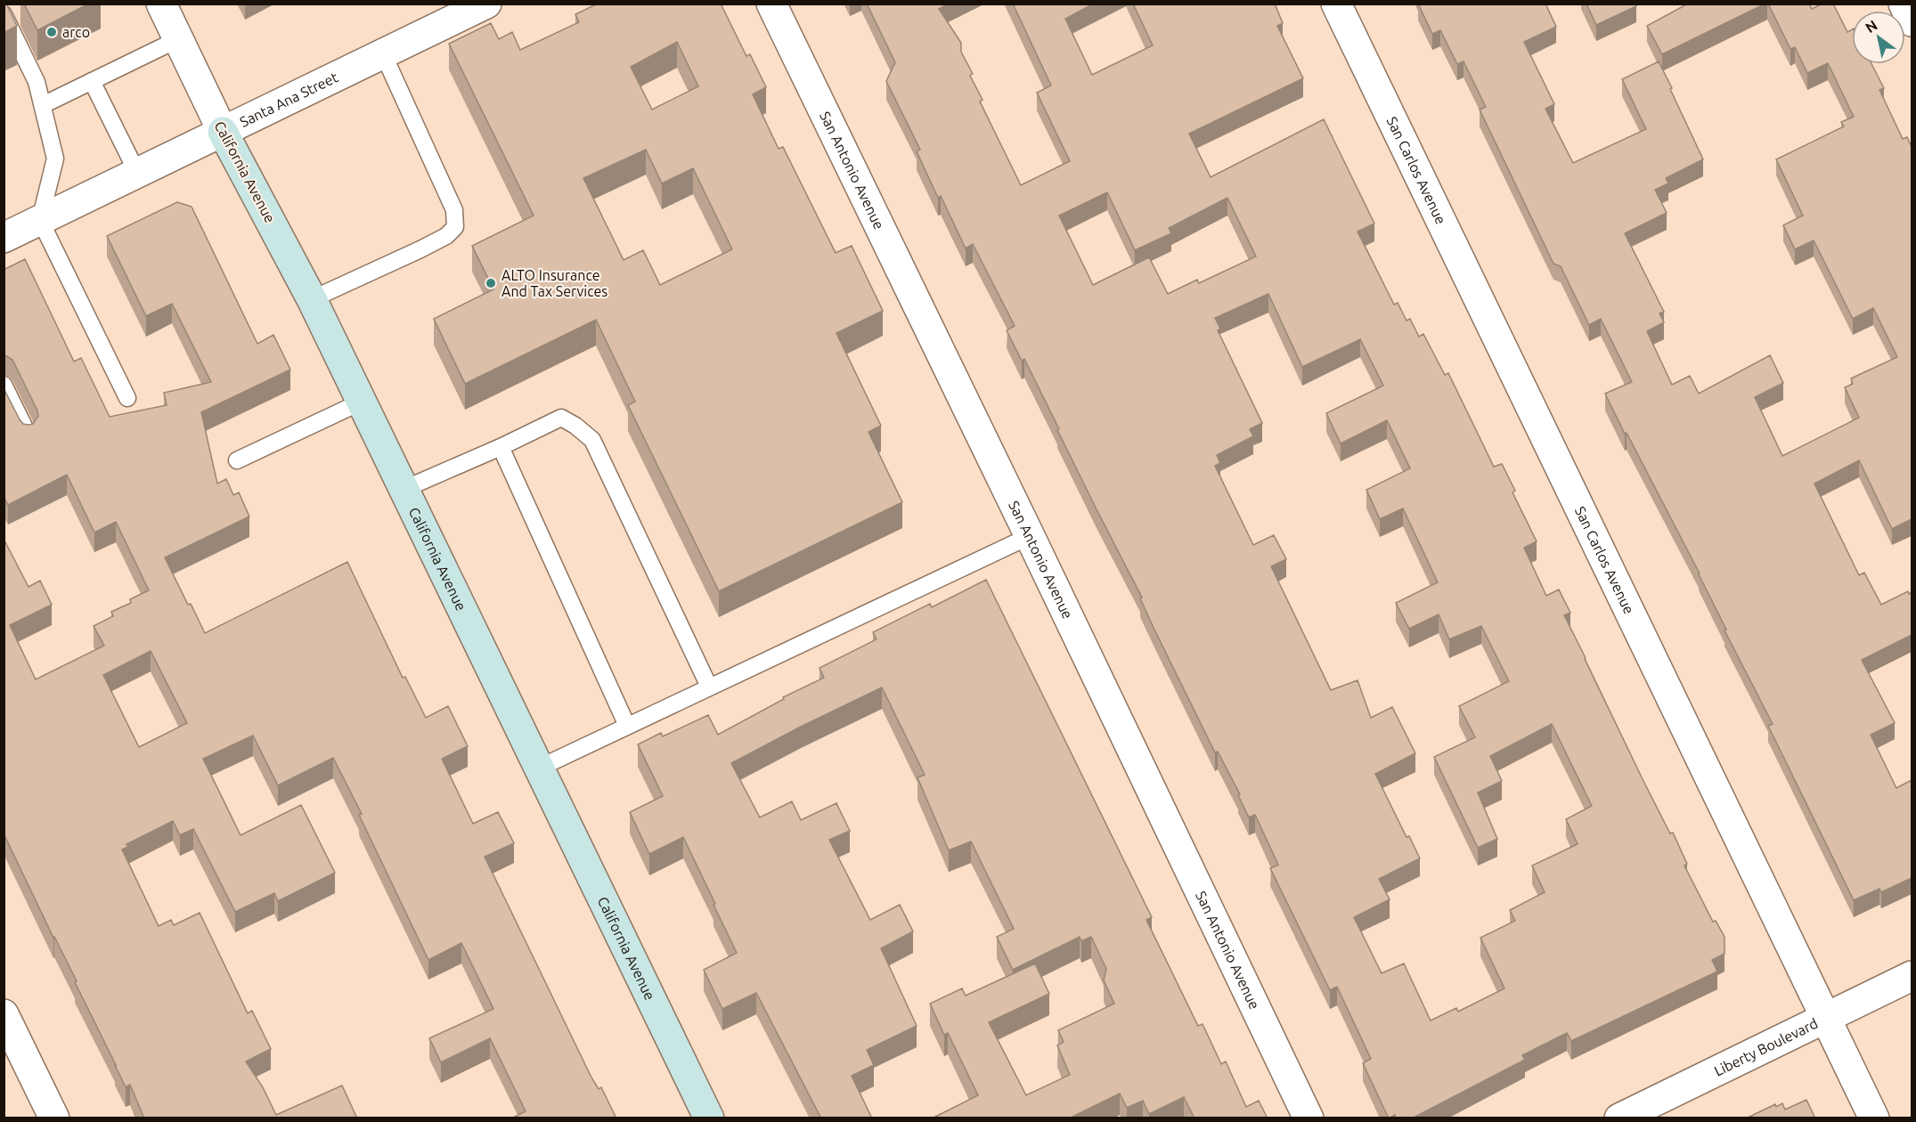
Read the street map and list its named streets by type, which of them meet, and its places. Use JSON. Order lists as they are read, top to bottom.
{
  "streets": {
    "main road": ["California Avenue"],
    "street": [
      "Santa Ana Street",
      "San Antonio Avenue",
      "San Carlos Avenue",
      "Liberty Boulevard"
    ]
  },
  "crossings": [
    ["Santa Ana Street", "California Avenue"],
    ["San Carlos Avenue", "Liberty Boulevard"]
  ],
  "places": ["arco", "ALTO Insurance And Tax Services"],
  "north": "top left"
}
